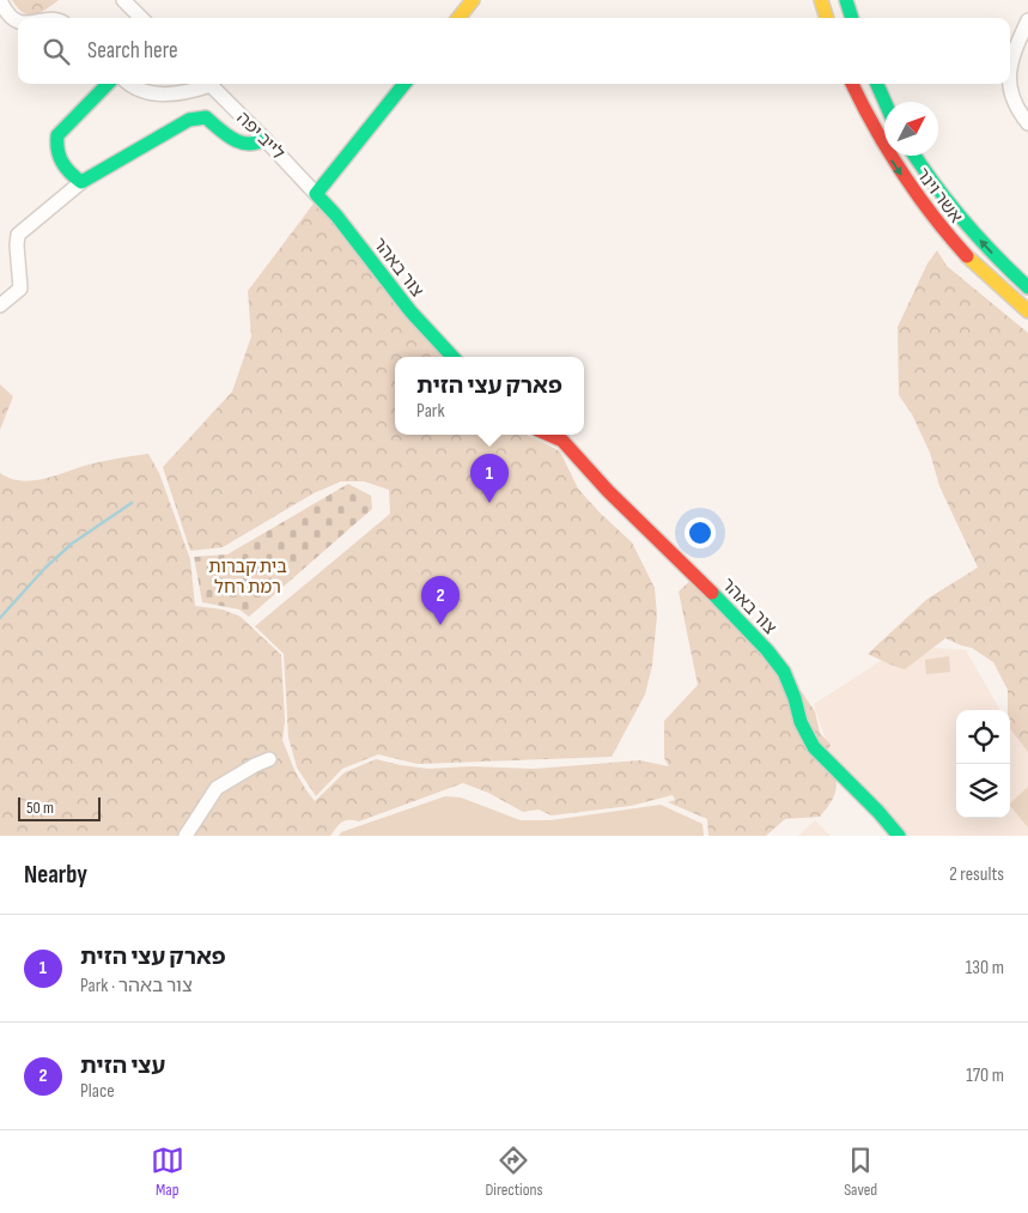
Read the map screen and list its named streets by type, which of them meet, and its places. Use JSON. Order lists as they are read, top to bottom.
{
  "streets": {
    "street": ["לייב יפה", "אשר וינר", "צור באהר"]
  },
  "crossings": [
    ["לייב יפה", "צור באהר"]
  ],
  "parks": ["בית קברות רמת רחל"],
  "scale_bar": "50 m",
  "north": "top right",
  "page": {
    "search": "Search here",
    "popup": ["פארק עצי הזית", "Park"],
    "pins": ["1", "2"],
    "scale": "50 m",
    "heading": ["Nearby", "2 results"],
    "list": [
      {
        "mark": "1",
        "name": "פארק עצי הזית",
        "note": "Park · צור באהר",
        "value": "130 m"
      },
      {
        "mark": "2",
        "name": "עצי הזית",
        "note": "Place",
        "value": "170 m"
      }
    ],
    "nav": ["Map", "Directions", "Saved"]
  }
}
